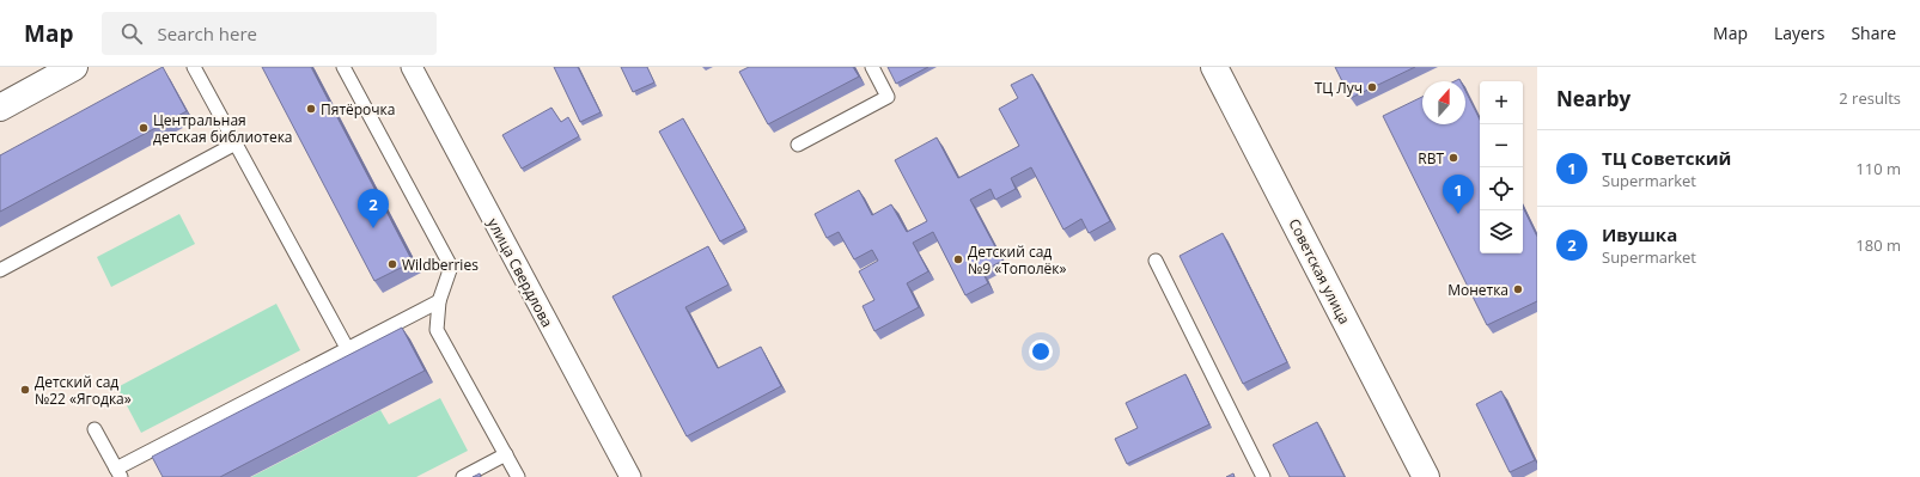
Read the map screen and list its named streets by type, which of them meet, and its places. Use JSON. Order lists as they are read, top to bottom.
{
  "streets": {
    "main road": ["Советская улица"],
    "street": ["улица Свердлова"]
  },
  "places": [
    "ТЦ Луч",
    "Пятёрочка",
    "Центральная детская библиотека",
    "RBT",
    "Детский сад №9 «Тополёк»",
    "Wildberries",
    "Монетка",
    "Детский сад №22 «Ягодка»"
  ],
  "north": "top",
  "page": {
    "header": "Map",
    "search": "Search here",
    "nav": ["Map", "Layers", "Share"],
    "heading": ["Nearby", "2 results"],
    "map_buttons": ["+", "−"],
    "list": [
      {
        "mark": "1",
        "name": "ТЦ Советский",
        "note": "Supermarket",
        "value": "110 m"
      },
      {
        "mark": "2",
        "name": "Ивушка",
        "note": "Supermarket",
        "value": "180 m"
      }
    ],
    "pins": ["1", "2"]
  }
}
